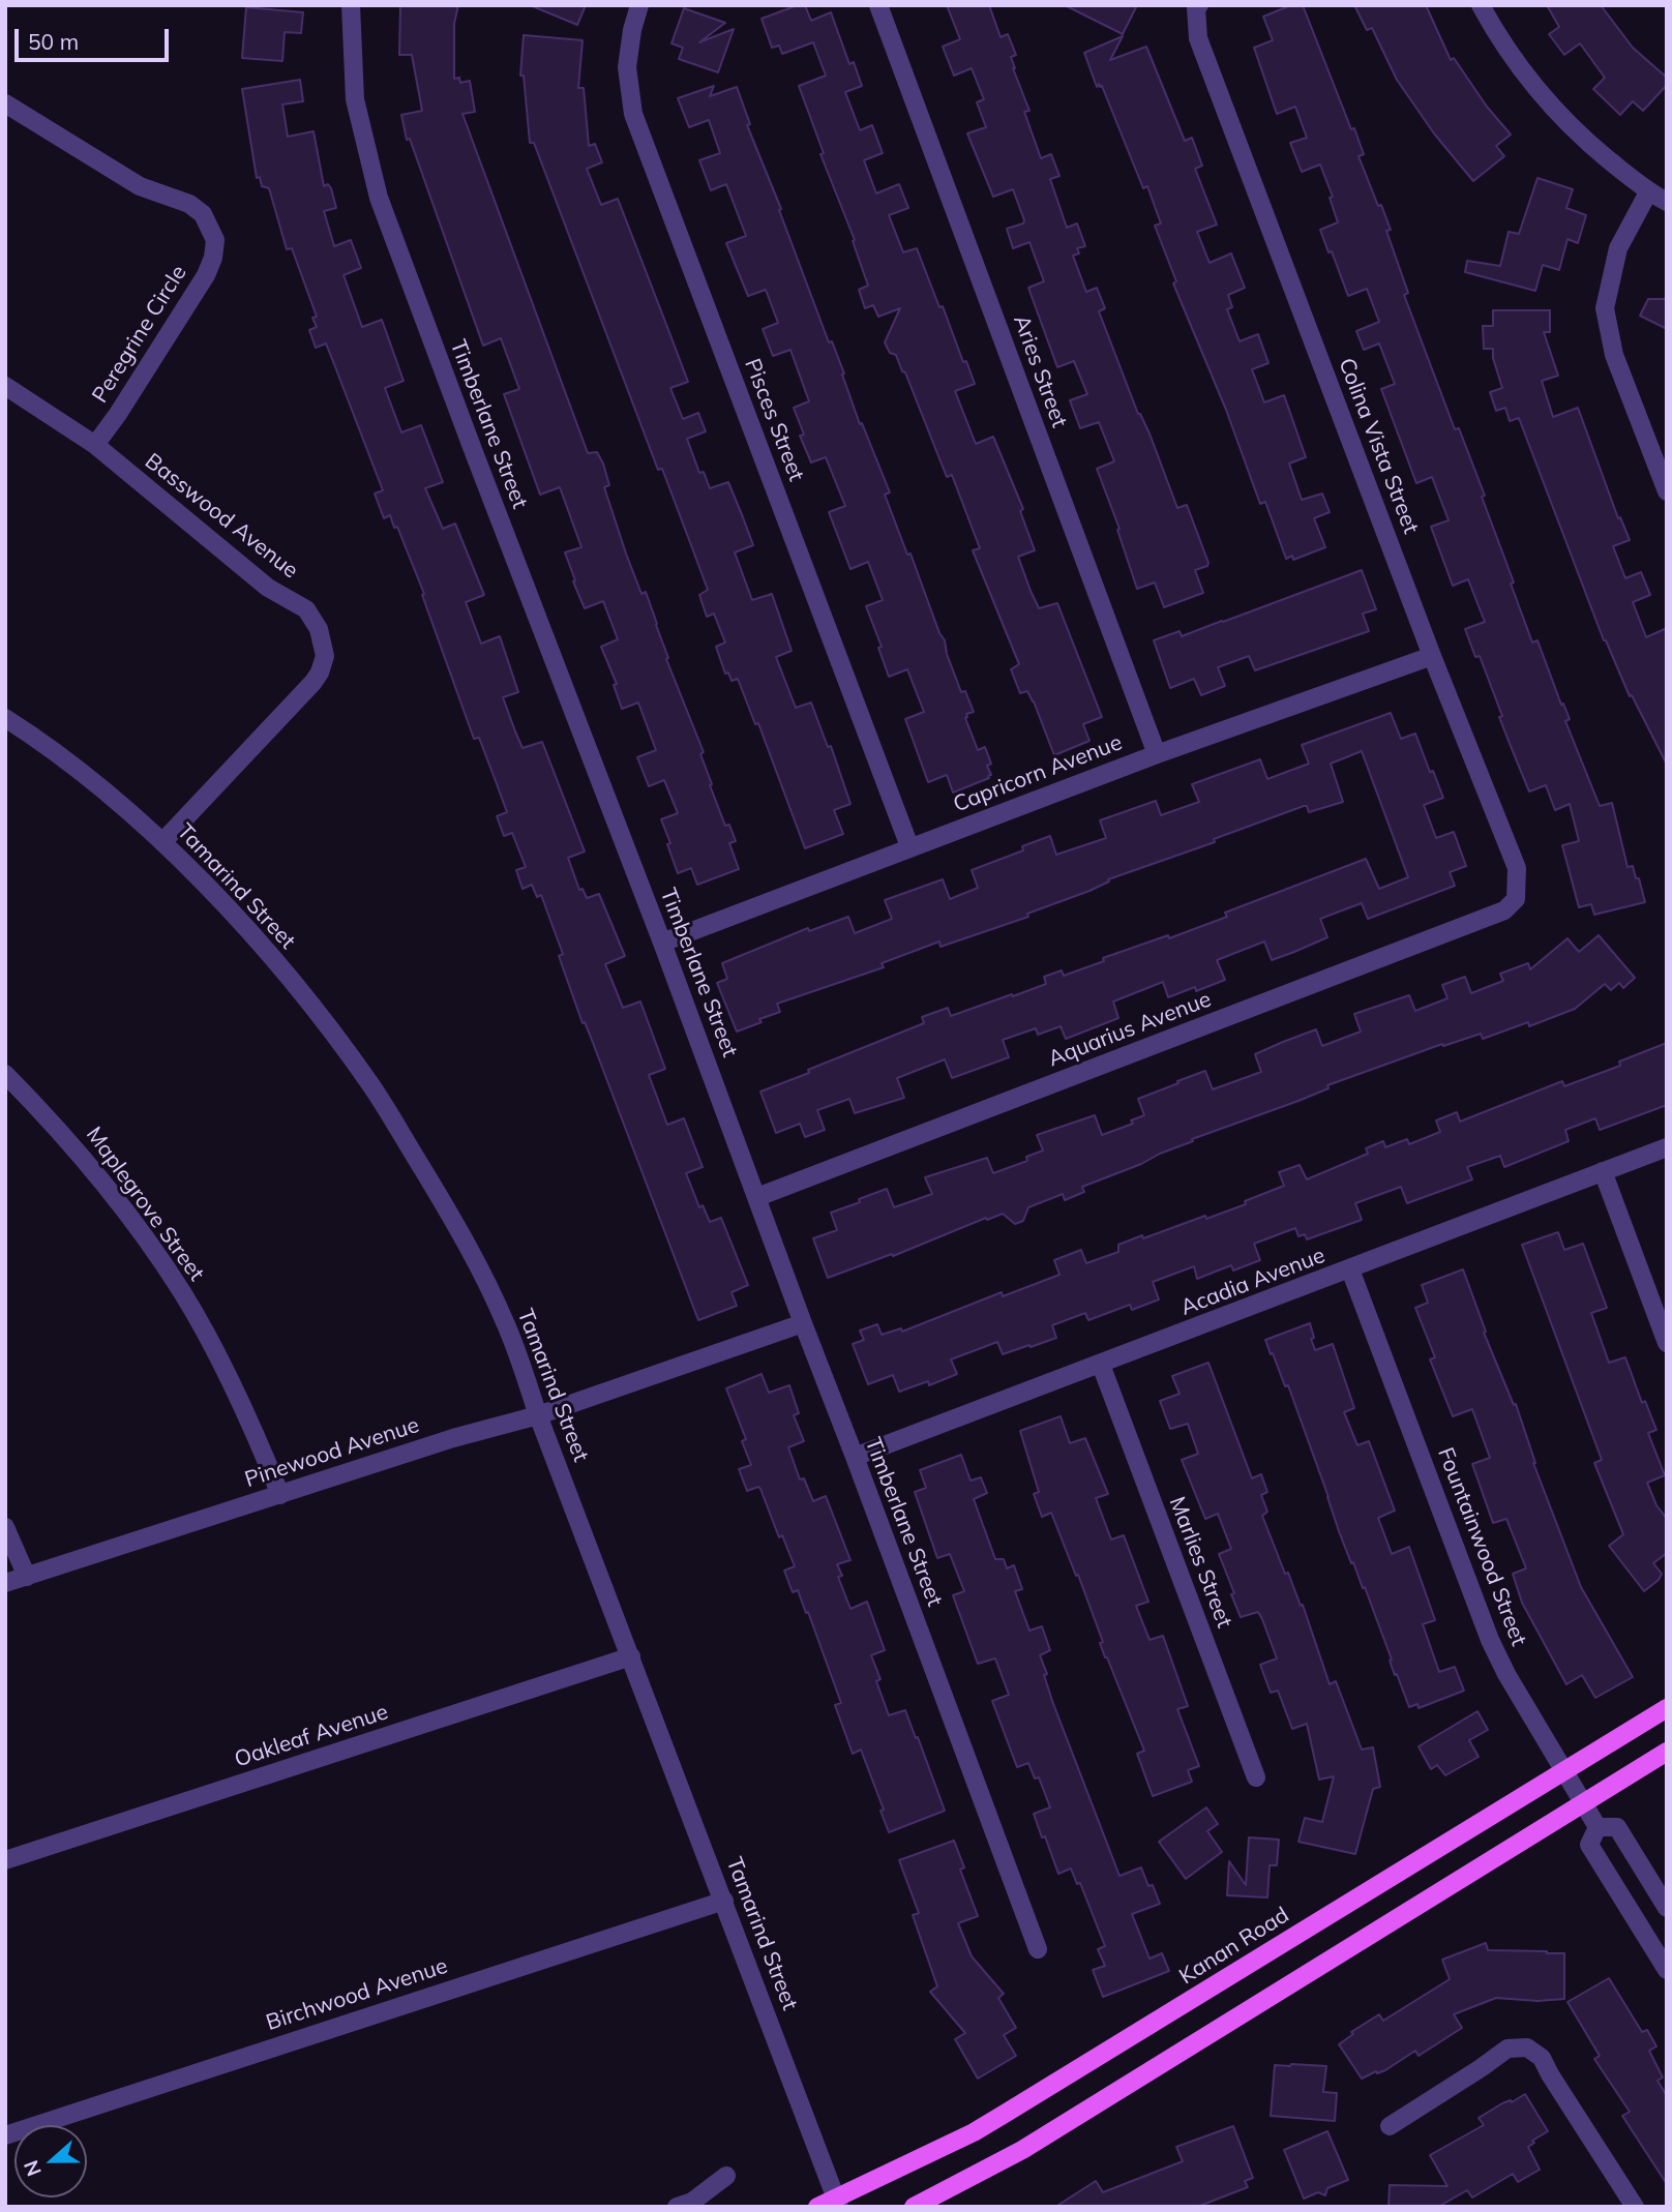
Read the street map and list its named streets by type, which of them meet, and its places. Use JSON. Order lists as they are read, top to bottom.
{
  "streets": {
    "main road": ["Kanan Road"],
    "street": [
      "Peregrine Circle",
      "Aries Street",
      "Pisces Street",
      "Timberlane Street",
      "Colina Vista Street",
      "Basswood Avenue",
      "Capricorn Avenue",
      "Tamarind Street",
      "Aquarius Avenue",
      "Maplegrove Street",
      "Acadia Avenue",
      "Pinewood Avenue",
      "Fountainwood Street",
      "Marlies Street",
      "Oakleaf Avenue",
      "Birchwood Avenue"
    ]
  },
  "crossings": [
    ["Peregrine Circle", "Basswood Avenue"],
    ["Aries Street", "Capricorn Avenue"],
    ["Pisces Street", "Capricorn Avenue"],
    ["Timberlane Street", "Capricorn Avenue"],
    ["Timberlane Street", "Aquarius Avenue"],
    ["Timberlane Street", "Acadia Avenue"],
    ["Timberlane Street", "Pinewood Avenue"],
    ["Colina Vista Street", "Capricorn Avenue"],
    ["Colina Vista Street", "Aquarius Avenue"],
    ["Basswood Avenue", "Tamarind Street"],
    ["Tamarind Street", "Pinewood Avenue"],
    ["Tamarind Street", "Oakleaf Avenue"],
    ["Tamarind Street", "Kanan Road"],
    ["Tamarind Street", "Birchwood Avenue"],
    ["Maplegrove Street", "Pinewood Avenue"],
    ["Acadia Avenue", "Fountainwood Street"],
    ["Acadia Avenue", "Marlies Street"],
    ["Fountainwood Street", "Kanan Road"]
  ],
  "scale_bar": "50 m",
  "north": "left"
}
